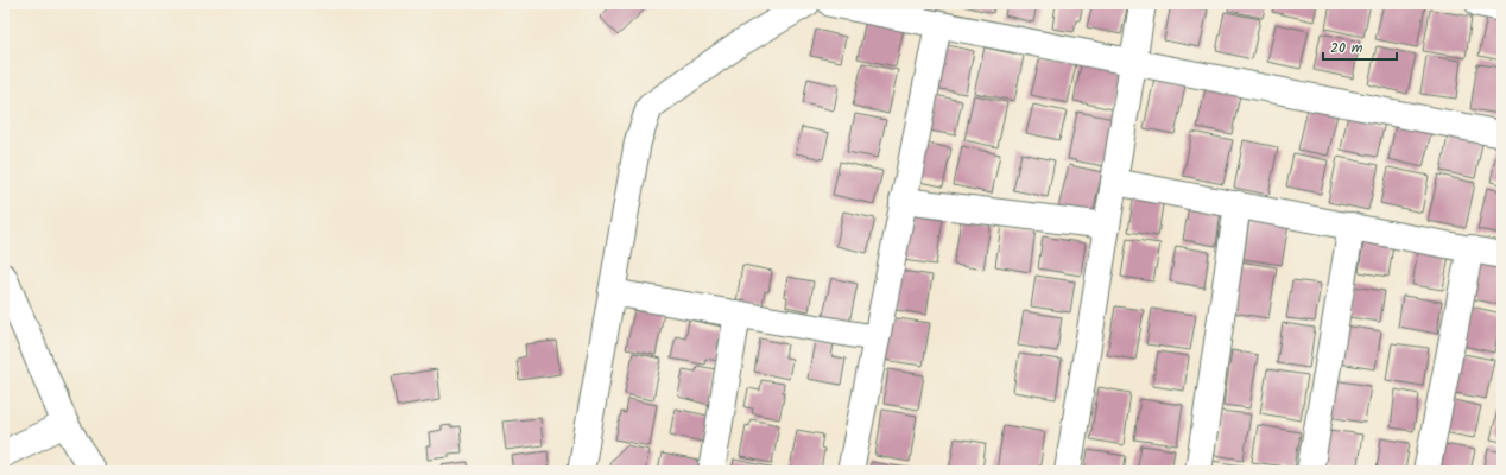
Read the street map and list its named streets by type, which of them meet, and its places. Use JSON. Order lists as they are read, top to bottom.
{
  "scale_bar": "20 m"
}
